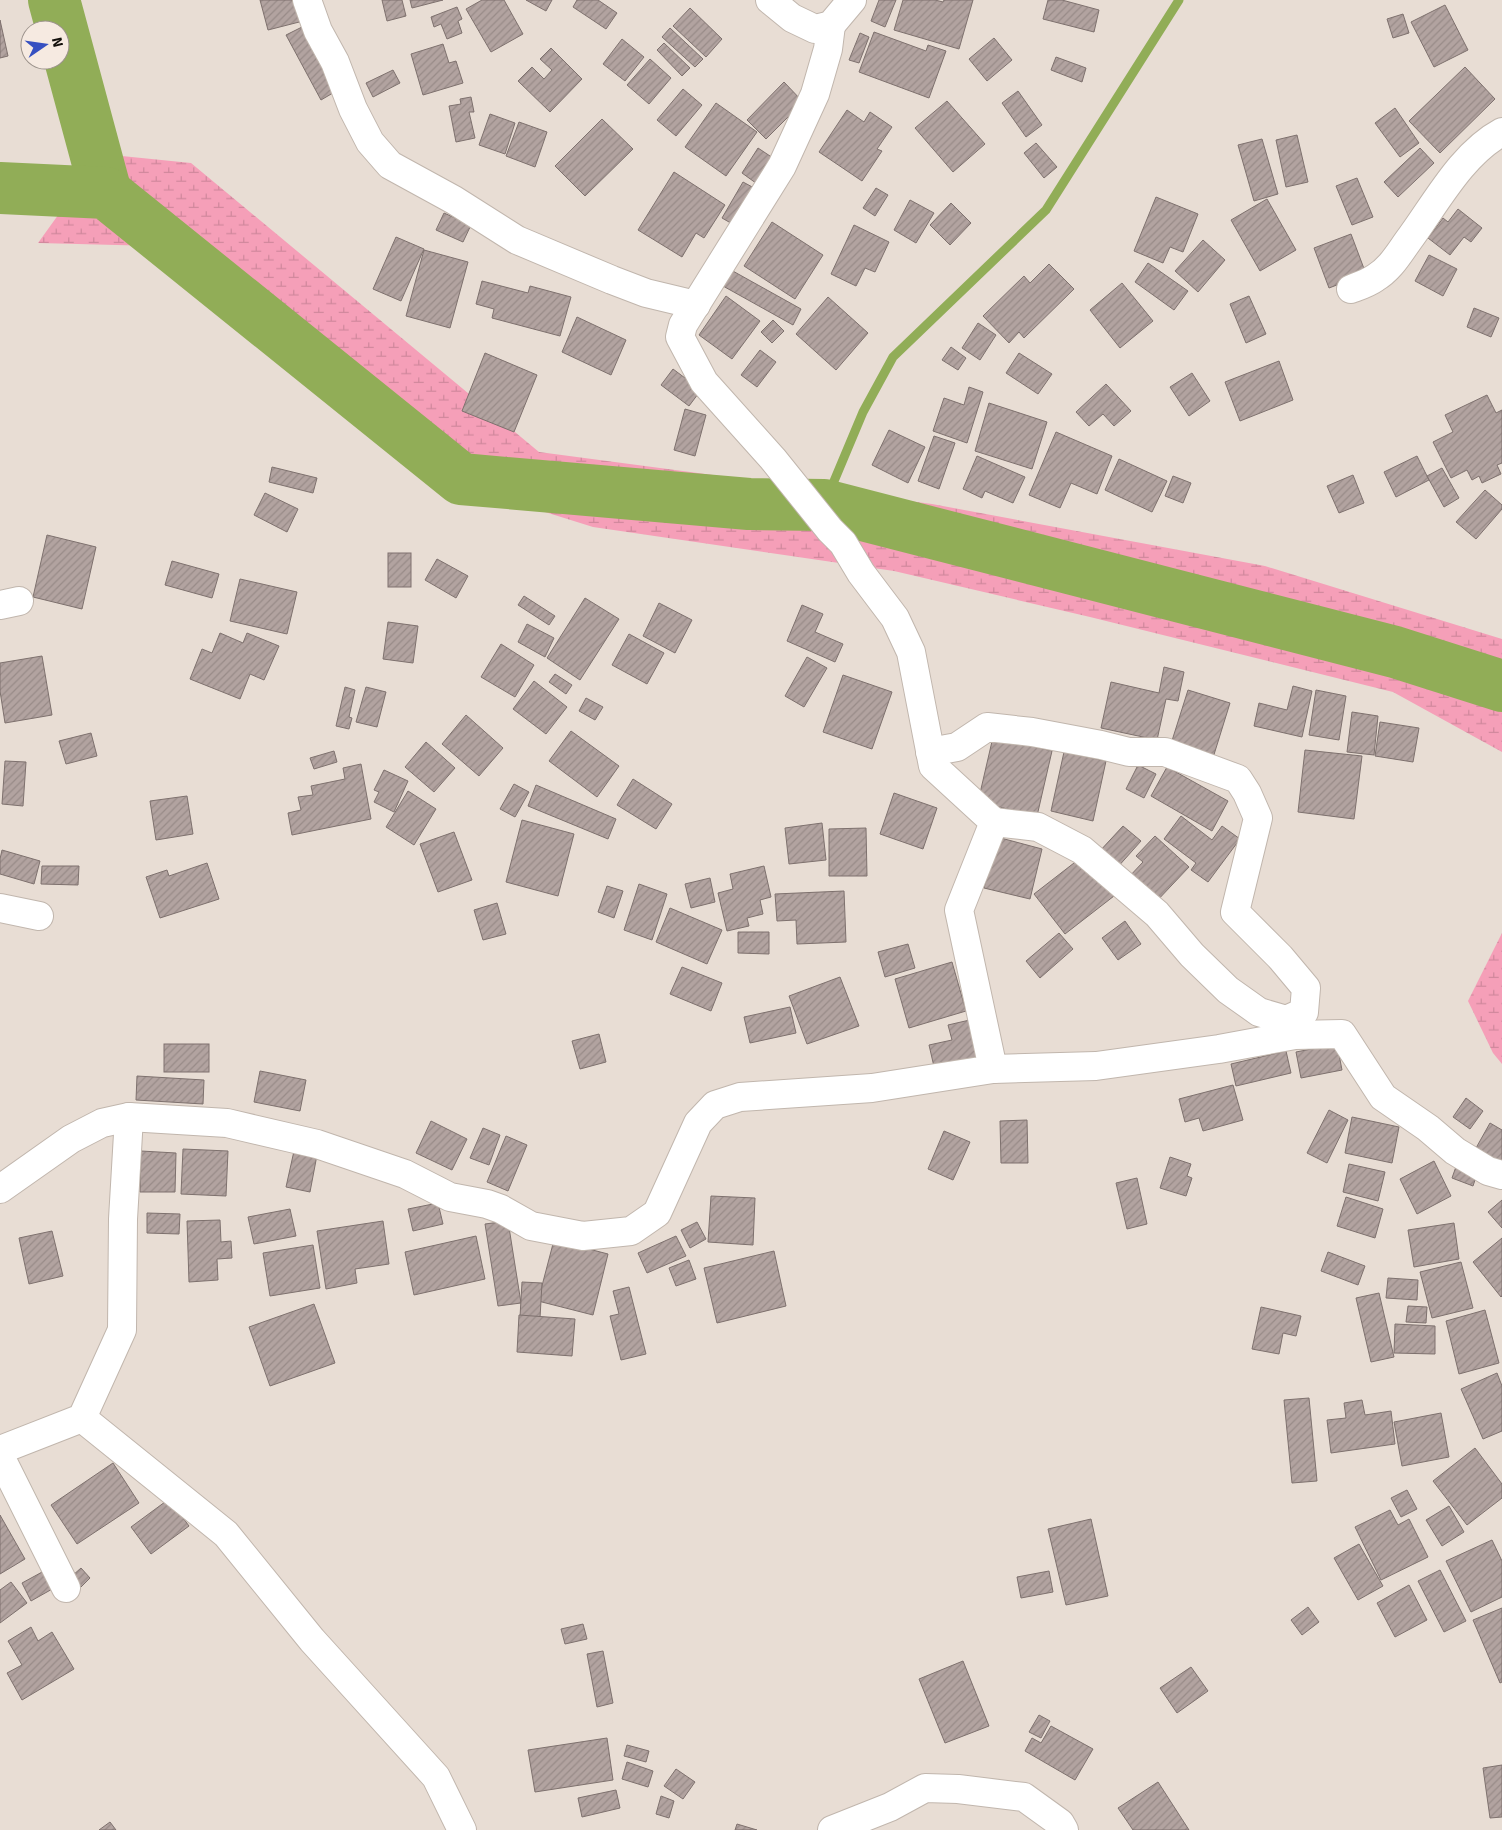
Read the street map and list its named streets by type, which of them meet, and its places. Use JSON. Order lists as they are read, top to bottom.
{
  "north": "right"
}
